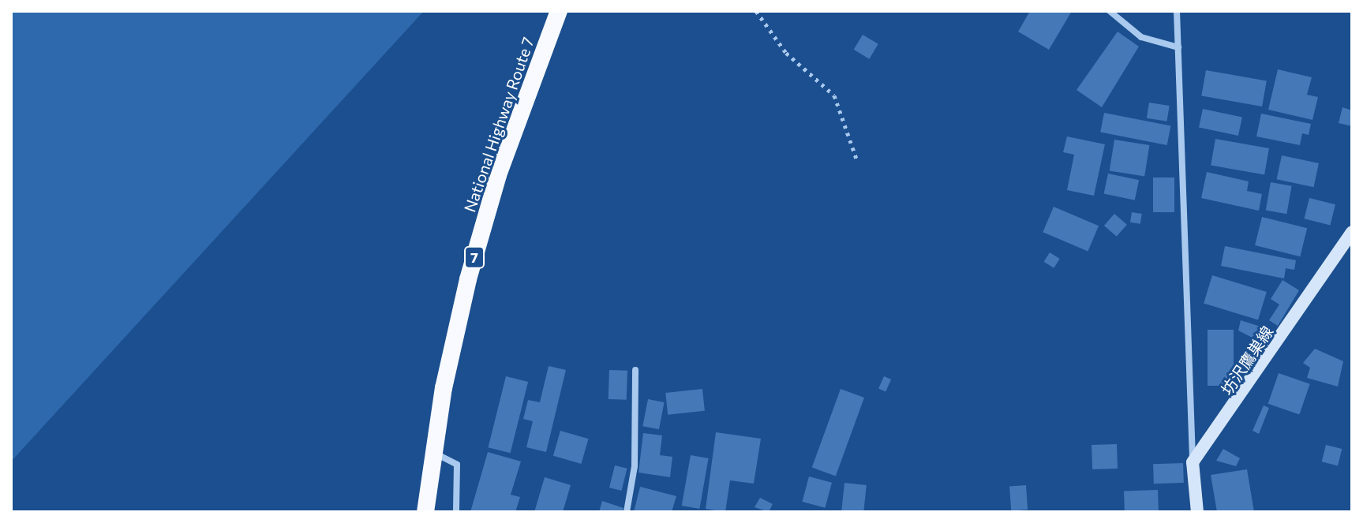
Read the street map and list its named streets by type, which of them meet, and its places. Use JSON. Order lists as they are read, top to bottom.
{
  "streets": {
    "highway": ["National Highway Route 7", "7"],
    "main road": ["坊沢鷹巣線"]
  }
}
